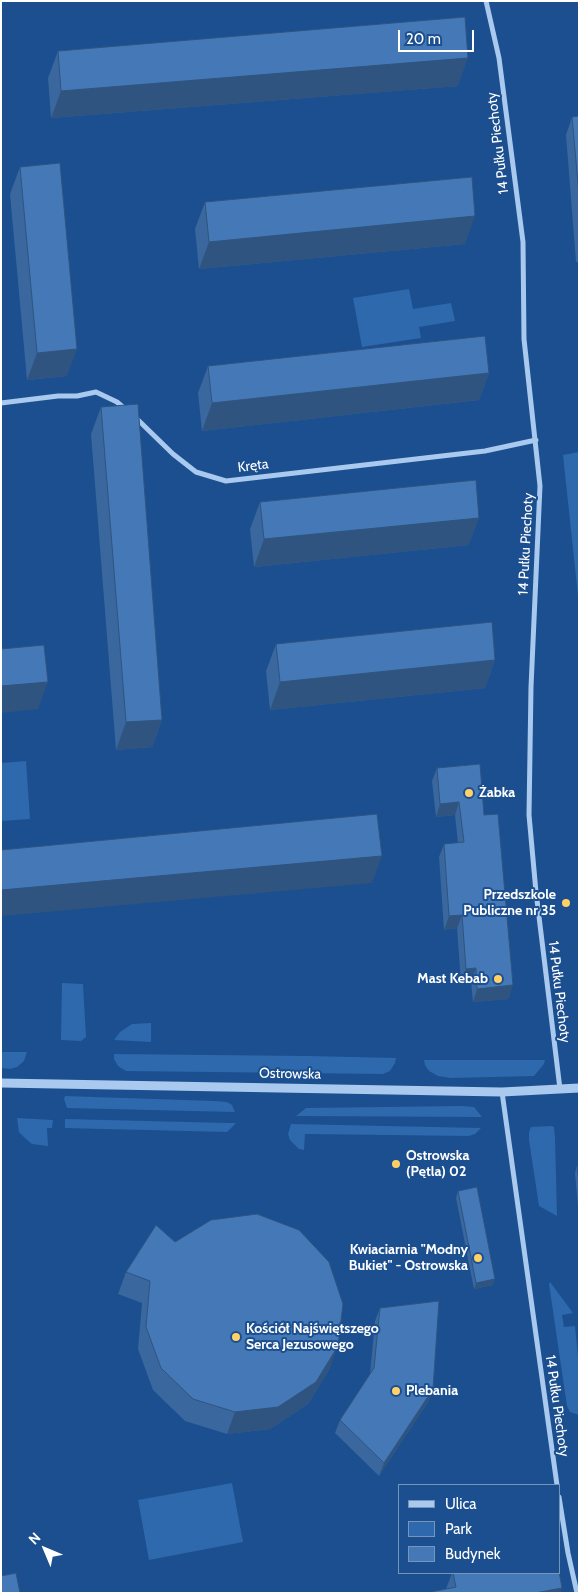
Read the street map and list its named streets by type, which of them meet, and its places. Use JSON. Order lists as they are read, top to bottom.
{
  "streets": {
    "street": ["14 Pułku Piechoty", "Kręta", "Ostrowska"]
  },
  "crossings": [
    ["14 Pułku Piechoty", "Kręta"],
    ["14 Pułku Piechoty", "Ostrowska"]
  ],
  "places": [
    "Żabka",
    "Przedszkole Publiczne nr 35",
    "Mast Kebab",
    "Ostrowska (Pętla) 02",
    "Kwiaciarnia \"Modny Bukiet\" - Ostrowska",
    "Kościół Najświętszego Serca Jezusowego",
    "Plebania"
  ],
  "legend": ["Ulica", "Park", "Budynek"],
  "scale_bar": "20 m",
  "north": "top left"
}
